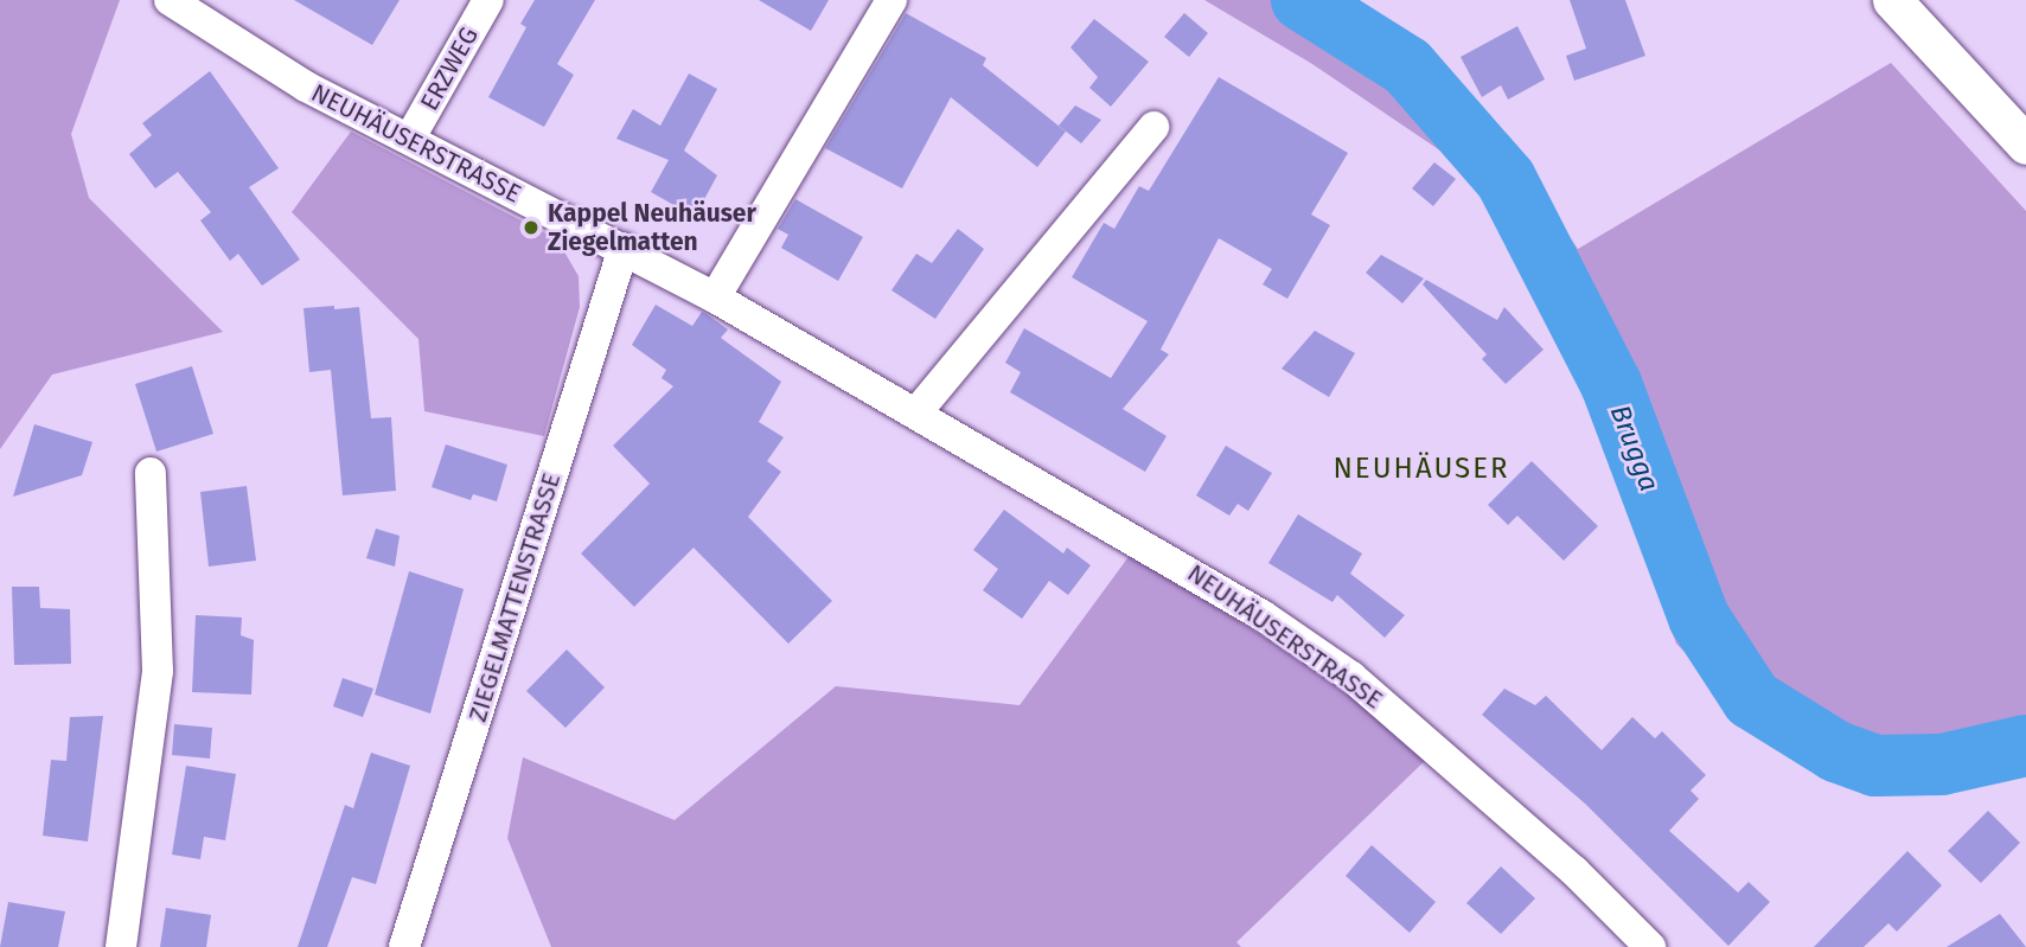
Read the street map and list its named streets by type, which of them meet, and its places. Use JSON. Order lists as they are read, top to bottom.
{
  "streets": {
    "street": ["ERZWEG", "NEUHÄUSERSTRASSE", "ZIEGELMATTENSTRASSE"]
  },
  "crossings": [
    ["ERZWEG", "NEUHÄUSERSTRASSE"],
    ["NEUHÄUSERSTRASSE", "ZIEGELMATTENSTRASSE"]
  ],
  "districts": ["NEUHÄUSER"],
  "water": ["Brugga"],
  "places": ["Kappel Neuhäuser Ziegelmatten"]
}
